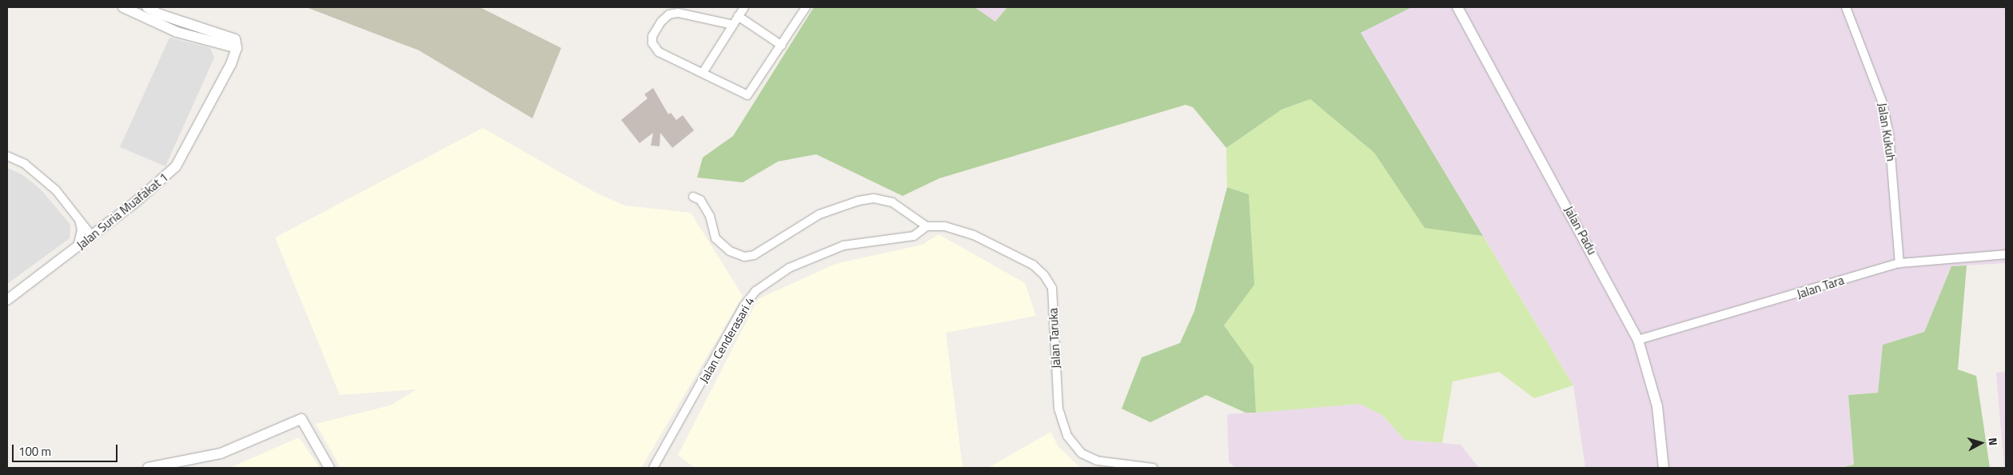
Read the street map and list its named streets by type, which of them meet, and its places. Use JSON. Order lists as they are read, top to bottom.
{
  "streets": {
    "street": [
      "Jalan Kukuh",
      "Jalan Suria Muafakat 1",
      "Jalan Padu",
      "Jalan Tara",
      "Jalan Taruka",
      "Jalan Cenderasari 4"
    ]
  },
  "crossings": [
    ["Jalan Kukuh", "Jalan Tara"],
    ["Jalan Padu", "Jalan Tara"],
    ["Jalan Taruka", "Jalan Cenderasari 4"]
  ],
  "scale_bar": "100 m",
  "north": "right"
}
